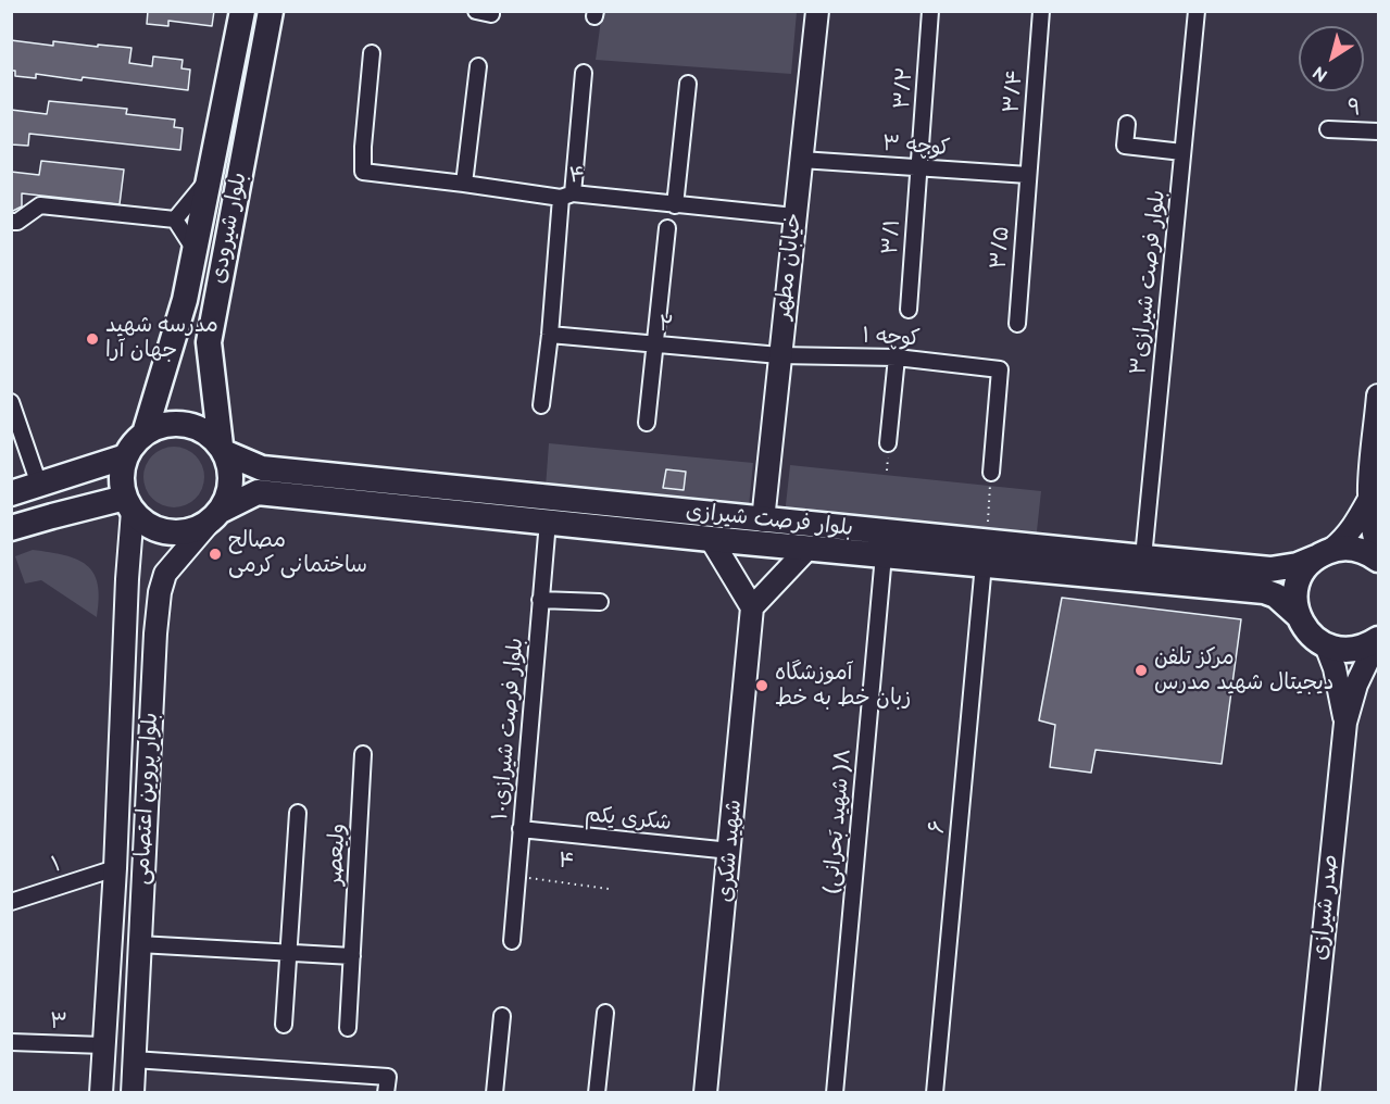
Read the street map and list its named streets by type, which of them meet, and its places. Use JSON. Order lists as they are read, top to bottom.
{
  "streets": {
    "main road": ["بلوار شیرودی", "بلوار فرصت شیرازی"],
    "street": [
      "۳/۲",
      "۳/۴",
      "۹",
      "کوچه ۳",
      "۴",
      "۳/۱",
      "۳/۵",
      "خیابان مطهر",
      "۳بلوار فرصت شیرازی",
      "۲",
      "کوچه ۱",
      "بلوار فرصت شیرازی۱۰",
      "بلوار پروین اعتصامی",
      "شکری یکم",
      "(شهید بَحرانی )۸",
      "۶",
      "شهید شکری",
      "ولیعصر",
      "۱",
      "صدر شیرازی",
      "۳"
    ]
  },
  "crossings": [
    ["۳/۲", "کوچه ۳"],
    ["۳/۲", "۳/۱"],
    ["۳/۴", "کوچه ۳"],
    ["۳/۴", "۳/۵"],
    ["کوچه ۳", "۳/۱"],
    ["کوچه ۳", "۳/۵"],
    ["کوچه ۳", "خیابان مطهر"],
    ["۴", "خیابان مطهر"],
    ["۴", "بلوار فرصت شیرازی۱۰"],
    ["بلوار شیرودی", "بلوار فرصت شیرازی"],
    ["بلوار شیرودی", "بلوار پروین اعتصامی"],
    ["خیابان مطهر", "۲"],
    ["خیابان مطهر", "کوچه ۱"],
    ["خیابان مطهر", "بلوار فرصت شیرازی"],
    ["۳بلوار فرصت شیرازی", "بلوار فرصت شیرازی"],
    ["۲", "کوچه ۱"],
    ["بلوار فرصت شیرازی", "بلوار فرصت شیرازی۱۰"],
    ["بلوار فرصت شیرازی", "بلوار پروین اعتصامی"],
    ["بلوار فرصت شیرازی", "(شهید بَحرانی )۸"],
    ["بلوار فرصت شیرازی", "۶"],
    ["بلوار فرصت شیرازی", "صدر شیرازی"],
    ["بلوار فرصت شیرازی۱۰", "شکری یکم"],
    ["بلوار پروین اعتصامی", "۱"],
    ["بلوار پروین اعتصامی", "۳"],
    ["شکری یکم", "شهید شکری"]
  ],
  "places": [
    "مدرسه شهید جهان آرا",
    "مصالح ساختمانی کرمی",
    "مرکز تلفن دیجیتال شهید مدرس",
    "آموزشگاه زبان خط به خط"
  ],
  "north": "bottom left"
}
